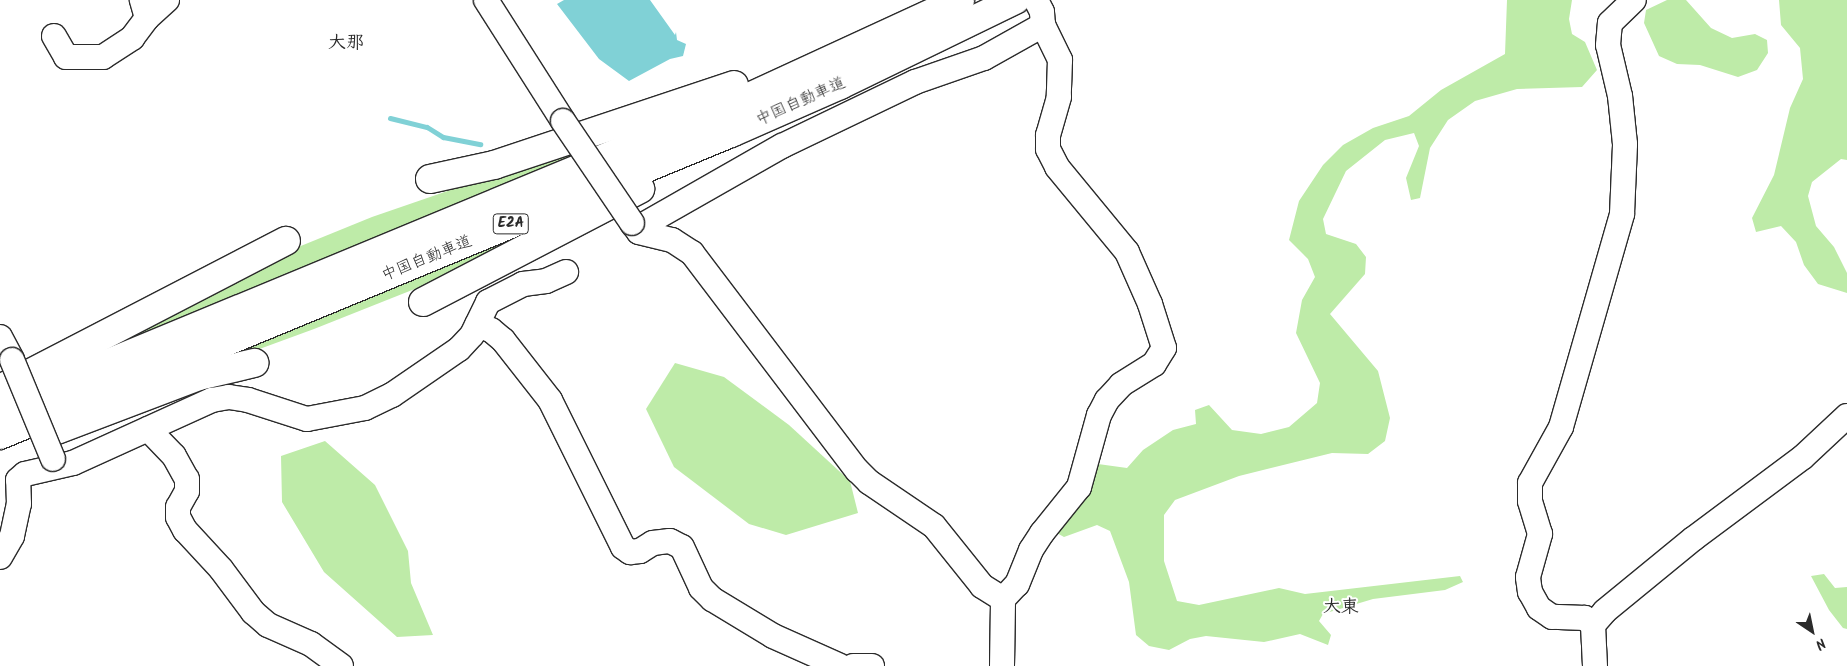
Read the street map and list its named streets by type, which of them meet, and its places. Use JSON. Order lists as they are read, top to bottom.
{
  "streets": {
    "highway": ["中国自動車道", "E2A"]
  },
  "districts": ["大那", "大東"],
  "north": "bottom right"
}
